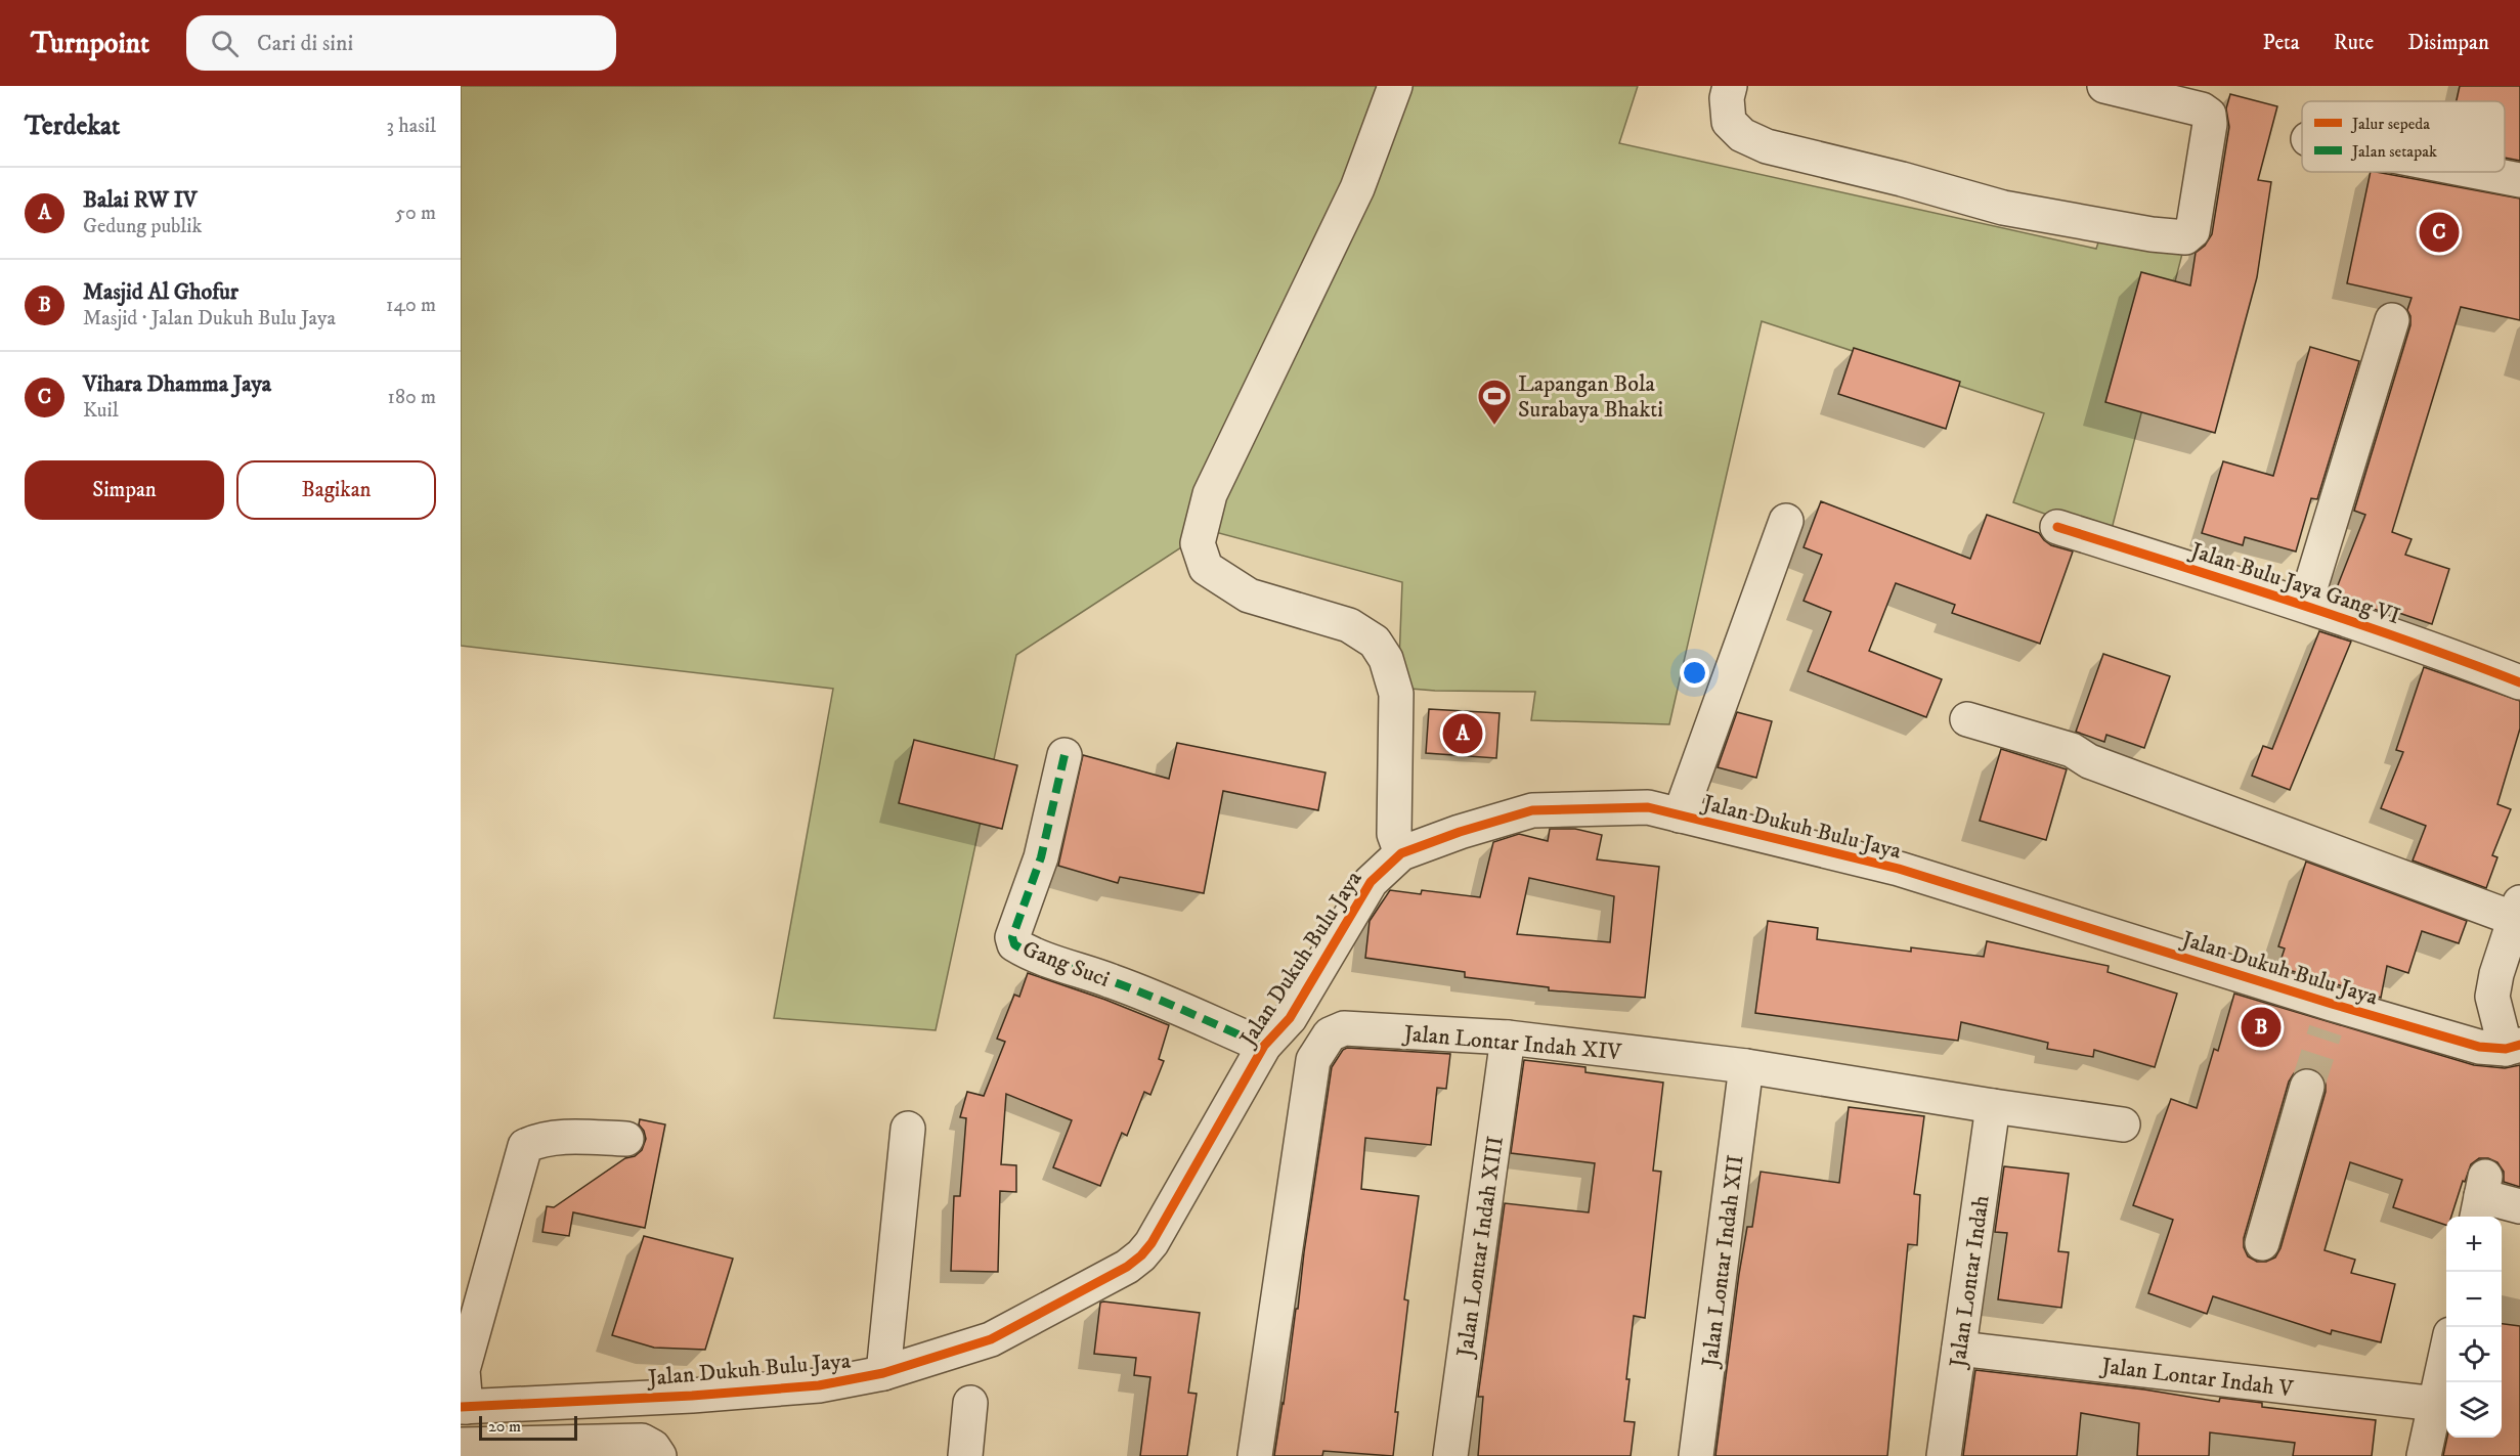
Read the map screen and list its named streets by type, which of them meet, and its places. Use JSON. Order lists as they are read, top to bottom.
{
  "streets": {
    "street": [
      "Jalan Bulu Jaya Gang VI",
      "Jalan Dukuh Bulu Jaya",
      "Gang Suci",
      "Jalan Lontar Indah XIV",
      "Jalan Lontar Indah XIII",
      "Jalan Lontar Indah XII",
      "Jalan Lontar Indah",
      "Jalan Lontar Indah V"
    ]
  },
  "crossings": [
    ["Jalan Dukuh Bulu Jaya", "Gang Suci"],
    ["Jalan Lontar Indah XIV", "Jalan Lontar Indah XIII"],
    ["Jalan Lontar Indah XIV", "Jalan Lontar Indah XII"],
    ["Jalan Lontar Indah XIV", "Jalan Lontar Indah"],
    ["Jalan Lontar Indah", "Jalan Lontar Indah V"]
  ],
  "places": {
    "sports": ["Lapangan Bola Surabaya Bhakti"]
  },
  "legend": ["Jalur sepeda", "Jalan setapak"],
  "scale_bar": "20 m",
  "page": {
    "header": "Turnpoint",
    "search": "Cari di sini",
    "nav": ["Peta", "Rute", "Disimpan"],
    "heading": ["Terdekat", "3 hasil"],
    "list": [
      {
        "mark": "A",
        "name": "Balai RW IV",
        "note": "Gedung publik",
        "value": "50 m"
      },
      {
        "mark": "B",
        "name": "Masjid Al Ghofur",
        "note": "Masjid · Jalan Dukuh Bulu Jaya",
        "value": "140 m"
      },
      {
        "mark": "C",
        "name": "Vihara Dhamma Jaya",
        "note": "Kuil",
        "value": "180 m"
      }
    ],
    "pins": ["C", "A", "B"],
    "buttons": ["Simpan", "Bagikan"],
    "map_buttons": ["+", "−"],
    "scale": "20 m"
  }
}
